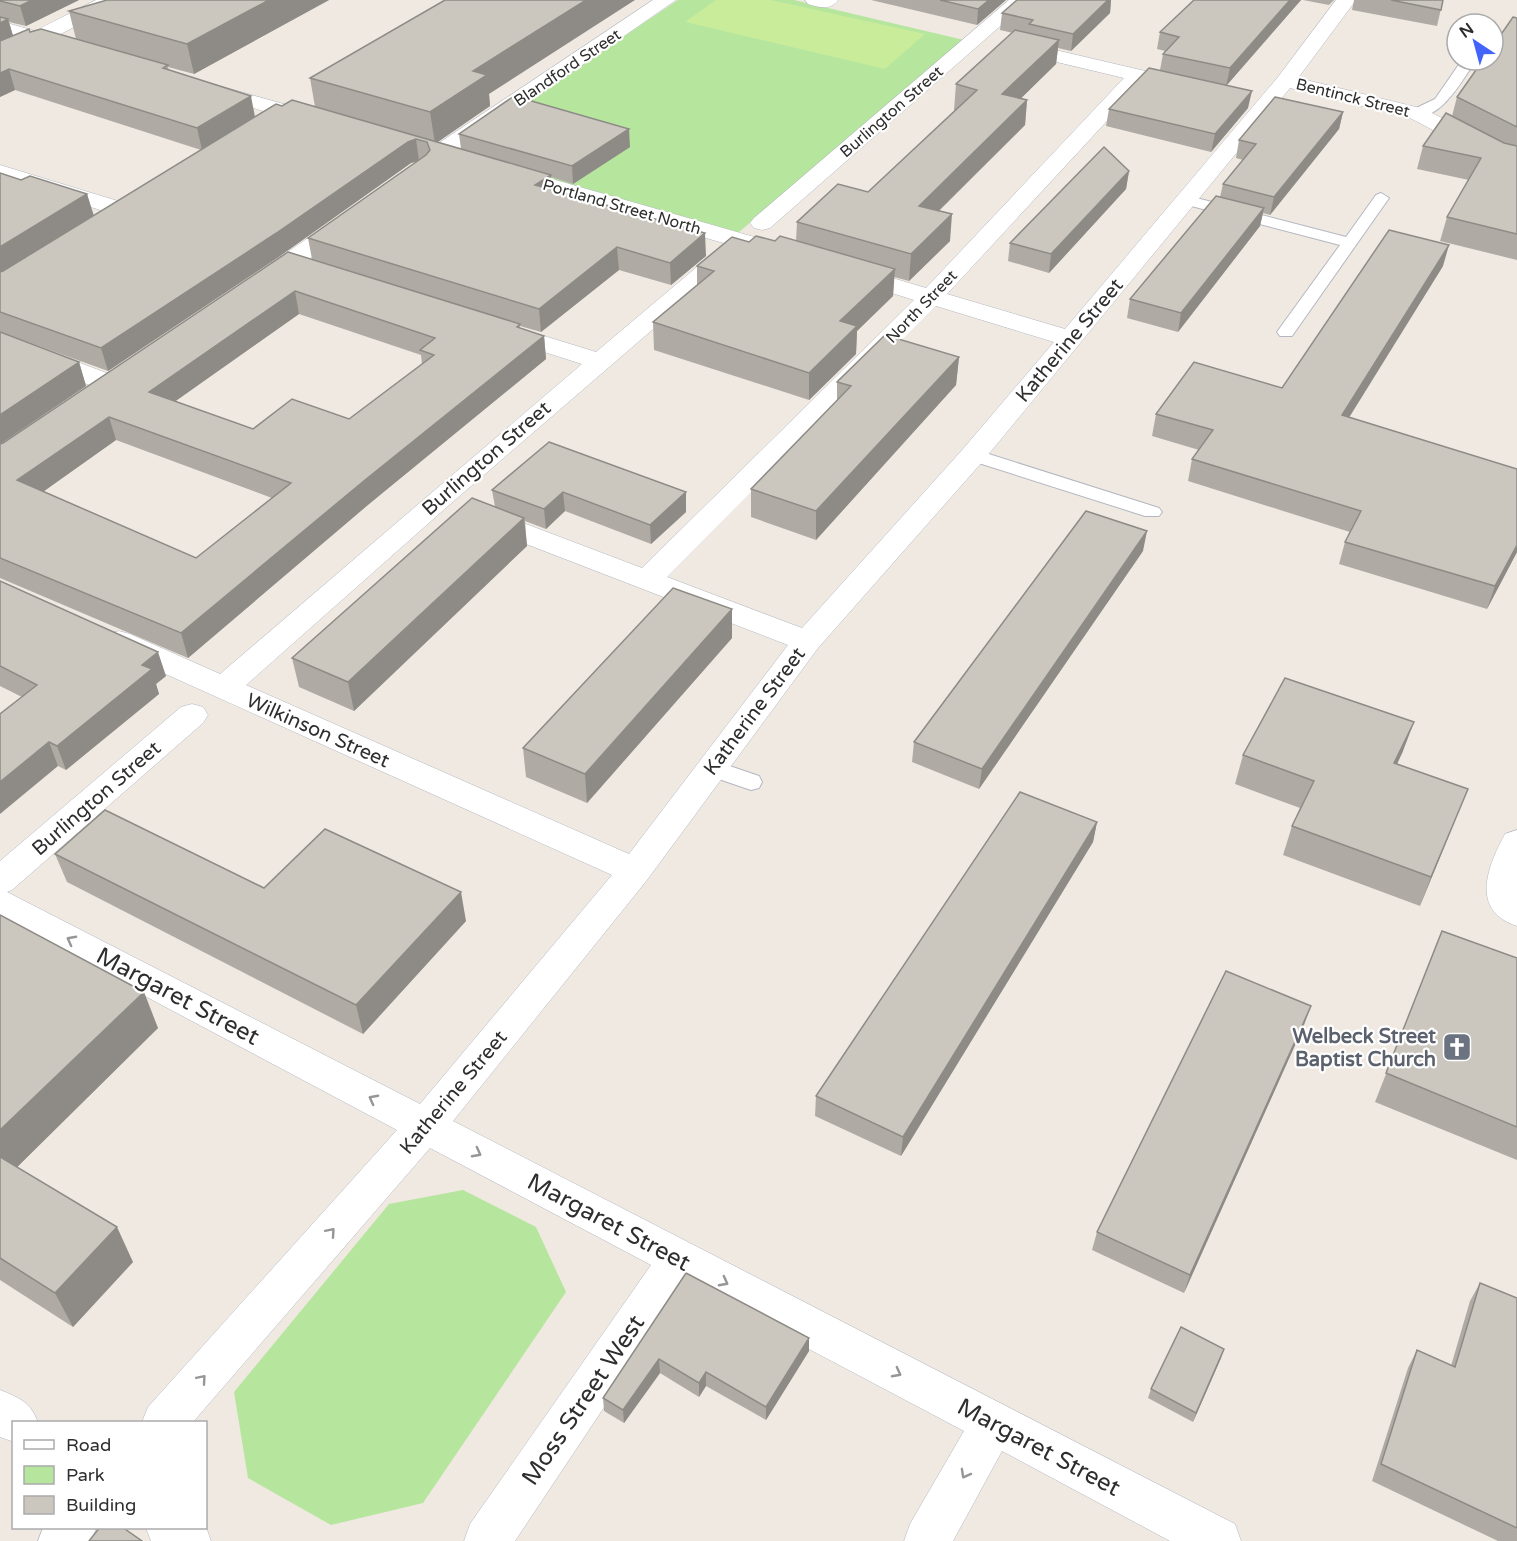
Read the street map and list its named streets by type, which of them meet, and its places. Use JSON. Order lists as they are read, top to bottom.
{
  "streets": {
    "street": [
      "Blandford Street",
      "Bentinck Street",
      "Burlington Street",
      "Portland Street North",
      "North Street",
      "Katherine Street",
      "Wilkinson Street",
      "Margaret Street",
      "Moss Street West"
    ]
  },
  "crossings": [
    ["Bentinck Street", "Katherine Street"],
    ["Burlington Street", "Portland Street North"],
    ["Burlington Street", "Wilkinson Street"],
    ["Katherine Street", "Wilkinson Street"],
    ["Katherine Street", "Margaret Street"],
    ["Margaret Street", "Moss Street West"]
  ],
  "places": {
    "church": ["Welbeck Street Baptist Church"]
  },
  "legend": ["Road", "Park", "Building"],
  "north": "top left"
}
